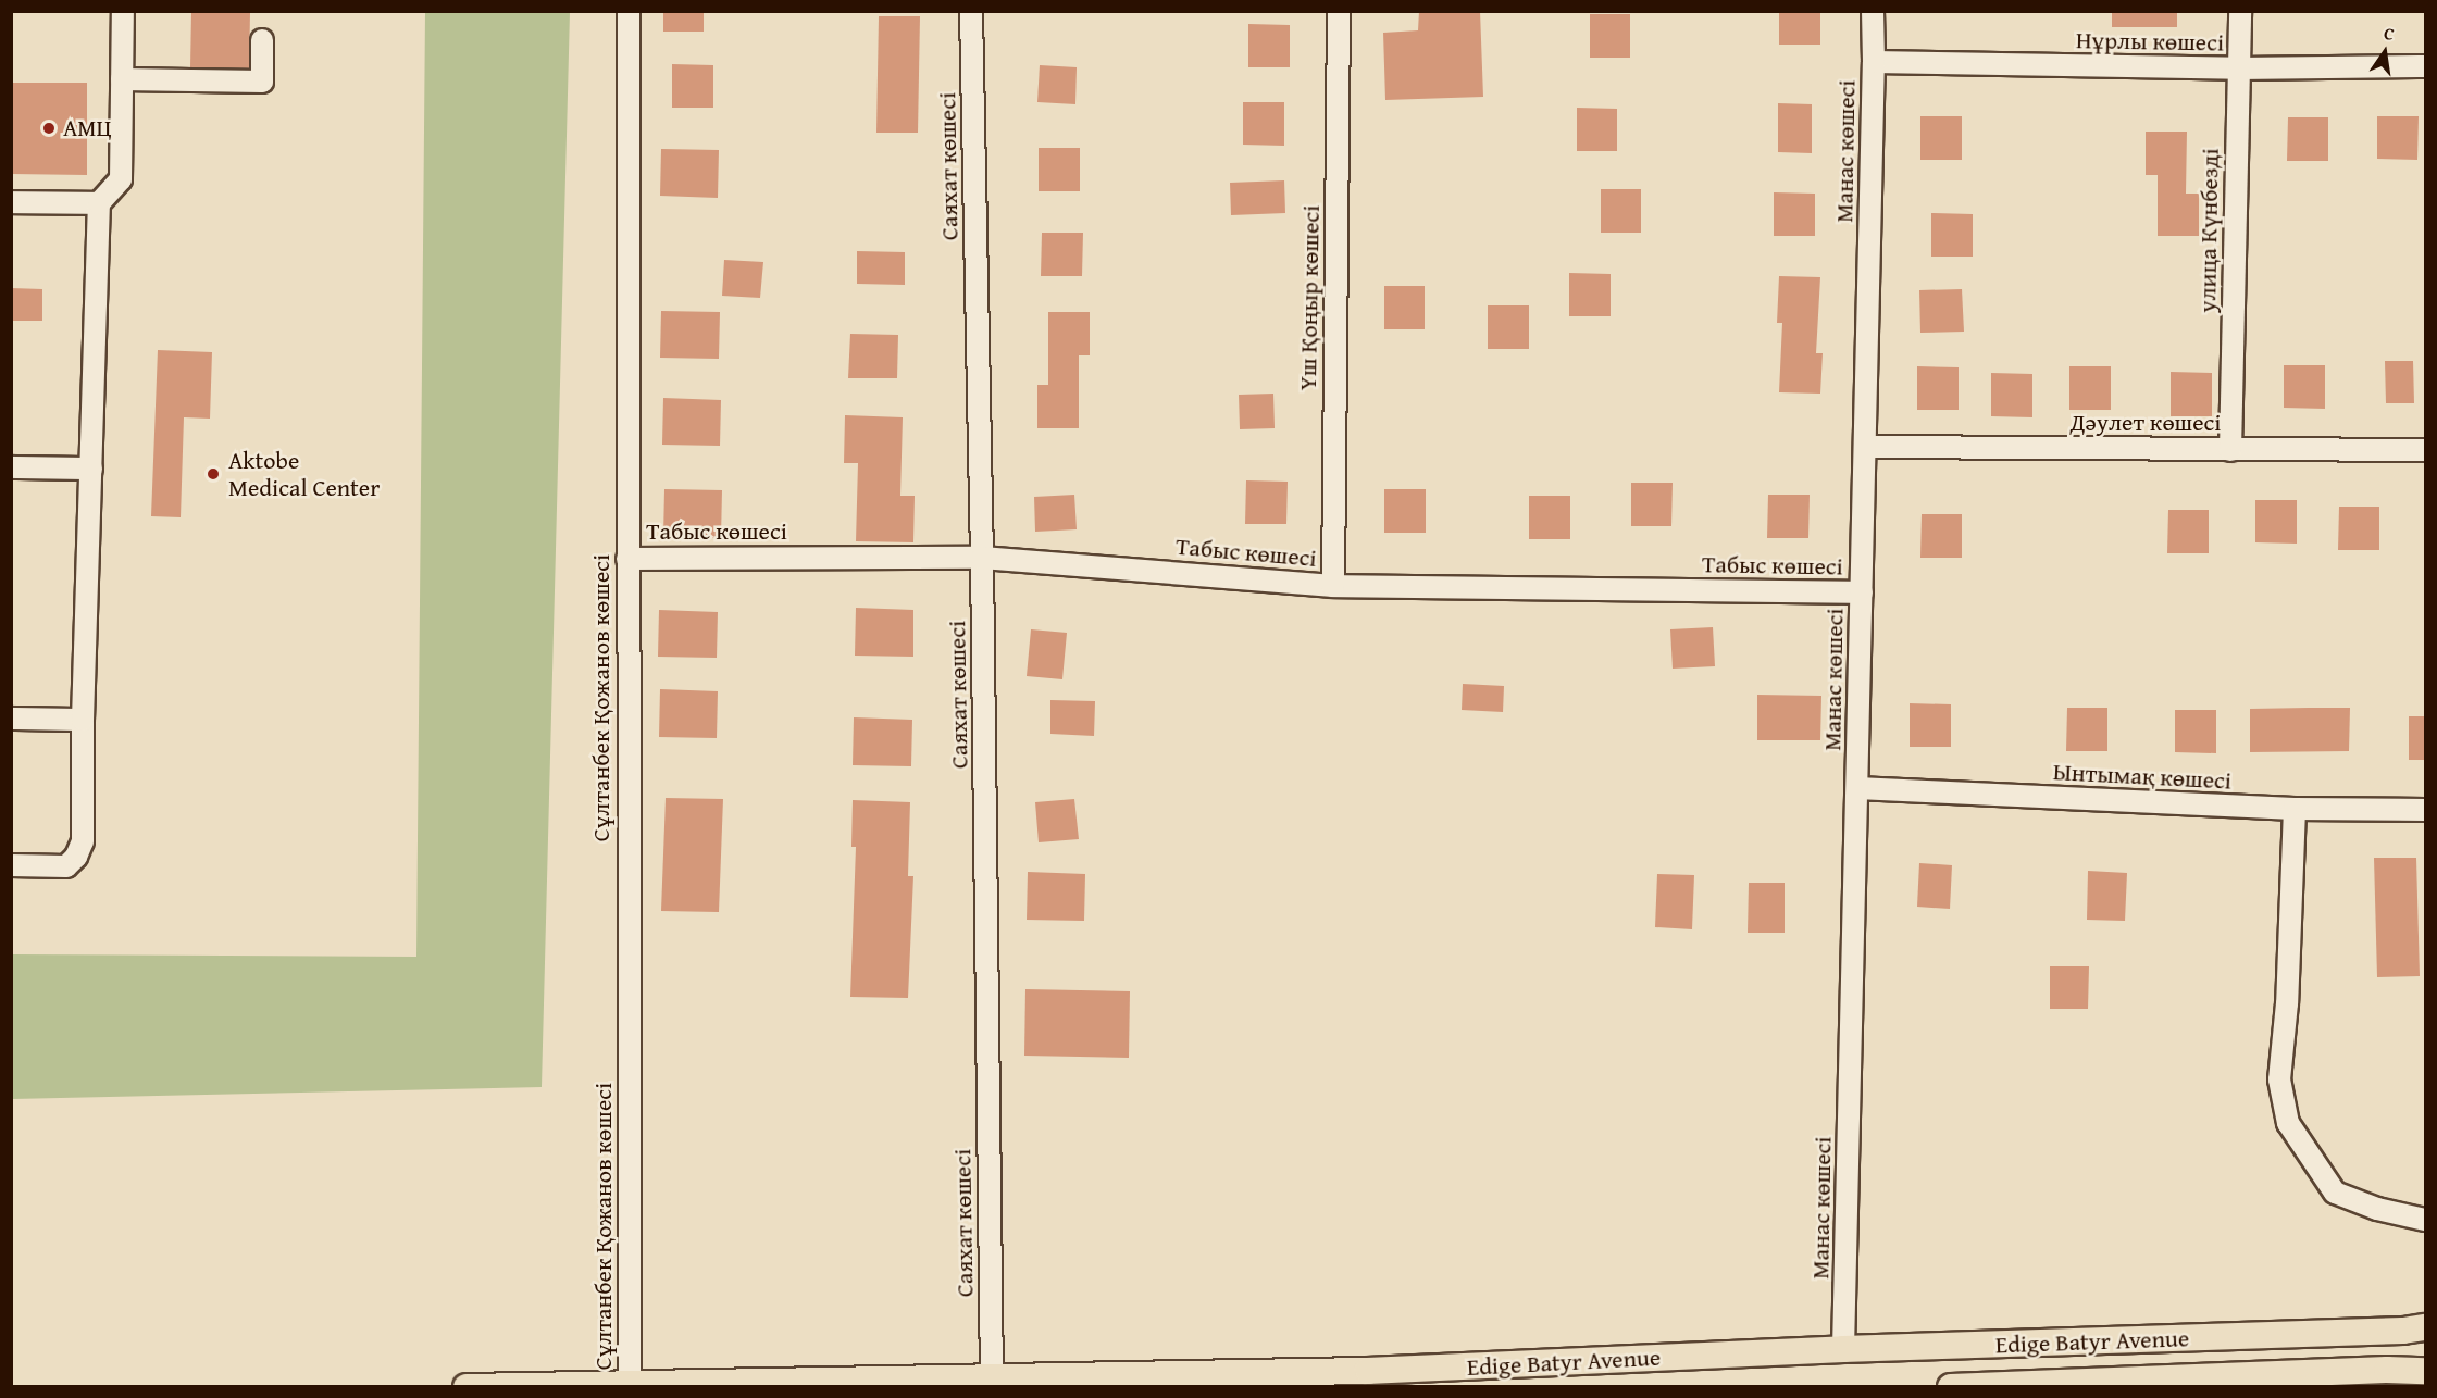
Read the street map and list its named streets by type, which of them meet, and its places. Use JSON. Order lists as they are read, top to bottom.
{
  "streets": {
    "main road": ["Edige Batyr Avenue"],
    "street": [
      "Нұрлы көшесі",
      "Манас көшесі",
      "Саяхат көшесі",
      "улица Күнбезді",
      "Үш Қоңыр көшесі",
      "Дәулет көшесі",
      "Табыс көшесі",
      "Сұлтанбек Қожанов көшесі",
      "Ынтымақ көшесі"
    ]
  },
  "crossings": [
    ["Нұрлы көшесі", "Манас көшесі"],
    ["Нұрлы көшесі", "улица Күнбезді"],
    ["Манас көшесі", "Дәулет көшесі"],
    ["Манас көшесі", "Табыс көшесі"],
    ["Манас көшесі", "Ынтымақ көшесі"],
    ["Манас көшесі", "Edige Batyr Avenue"],
    ["Саяхат көшесі", "Табыс көшесі"],
    ["Саяхат көшесі", "Edige Batyr Avenue"],
    ["улица Күнбезді", "Дәулет көшесі"],
    ["Үш Қоңыр көшесі", "Табыс көшесі"],
    ["Табыс көшесі", "Сұлтанбек Қожанов көшесі"],
    ["Сұлтанбек Қожанов көшесі", "Edige Batyr Avenue"]
  ],
  "places": ["АМЦ", "Aktobe Medical Center"],
  "north": "top"
}
